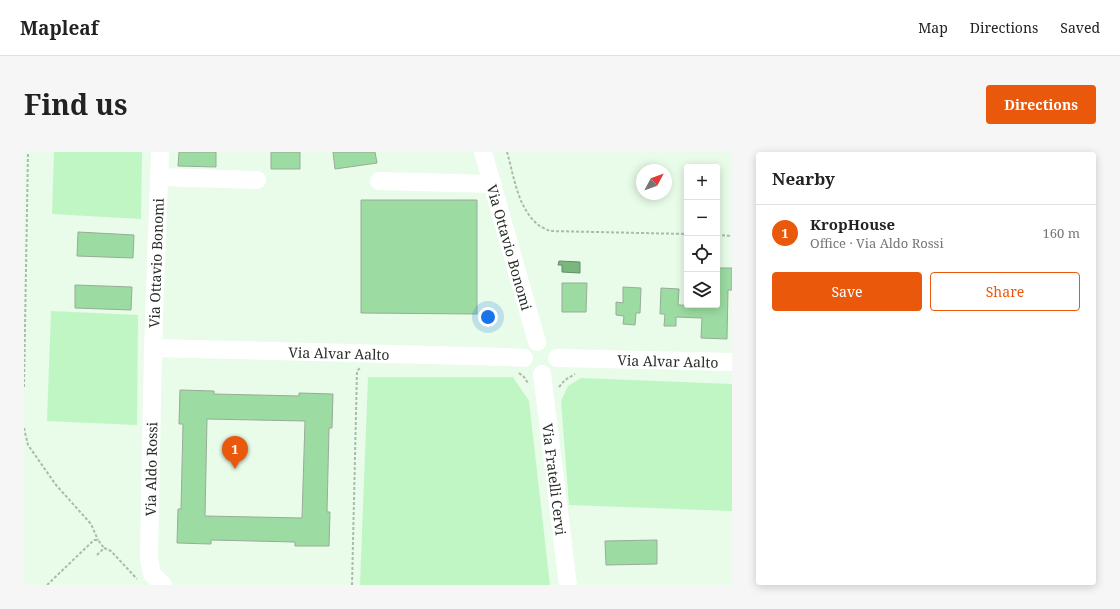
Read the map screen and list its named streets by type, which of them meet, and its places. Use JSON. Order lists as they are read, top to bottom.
{
  "streets": {
    "street": [
      "Via Ottavio Bonomi",
      "Via Alvar Aalto",
      "Via Aldo Rossi",
      "Via Fratelli Cervi"
    ]
  },
  "crossings": [
    ["Via Ottavio Bonomi", "Via Alvar Aalto"],
    ["Via Ottavio Bonomi", "Via Aldo Rossi"],
    ["Via Ottavio Bonomi", "Via Fratelli Cervi"],
    ["Via Alvar Aalto", "Via Aldo Rossi"],
    ["Via Alvar Aalto", "Via Fratelli Cervi"]
  ],
  "north": "top right",
  "page": {
    "header": "Mapleaf",
    "nav": ["Map", "Directions", "Saved"],
    "title": "Find us",
    "buttons": [
      "Directions",
      ["Save", "Share"]
    ],
    "heading": "Nearby",
    "map_buttons": ["+", "−"],
    "list": [
      {
        "mark": "1",
        "name": "KropHouse",
        "note": "Office · Via Aldo Rossi",
        "value": "160 m"
      }
    ],
    "pins": "1"
  }
}
